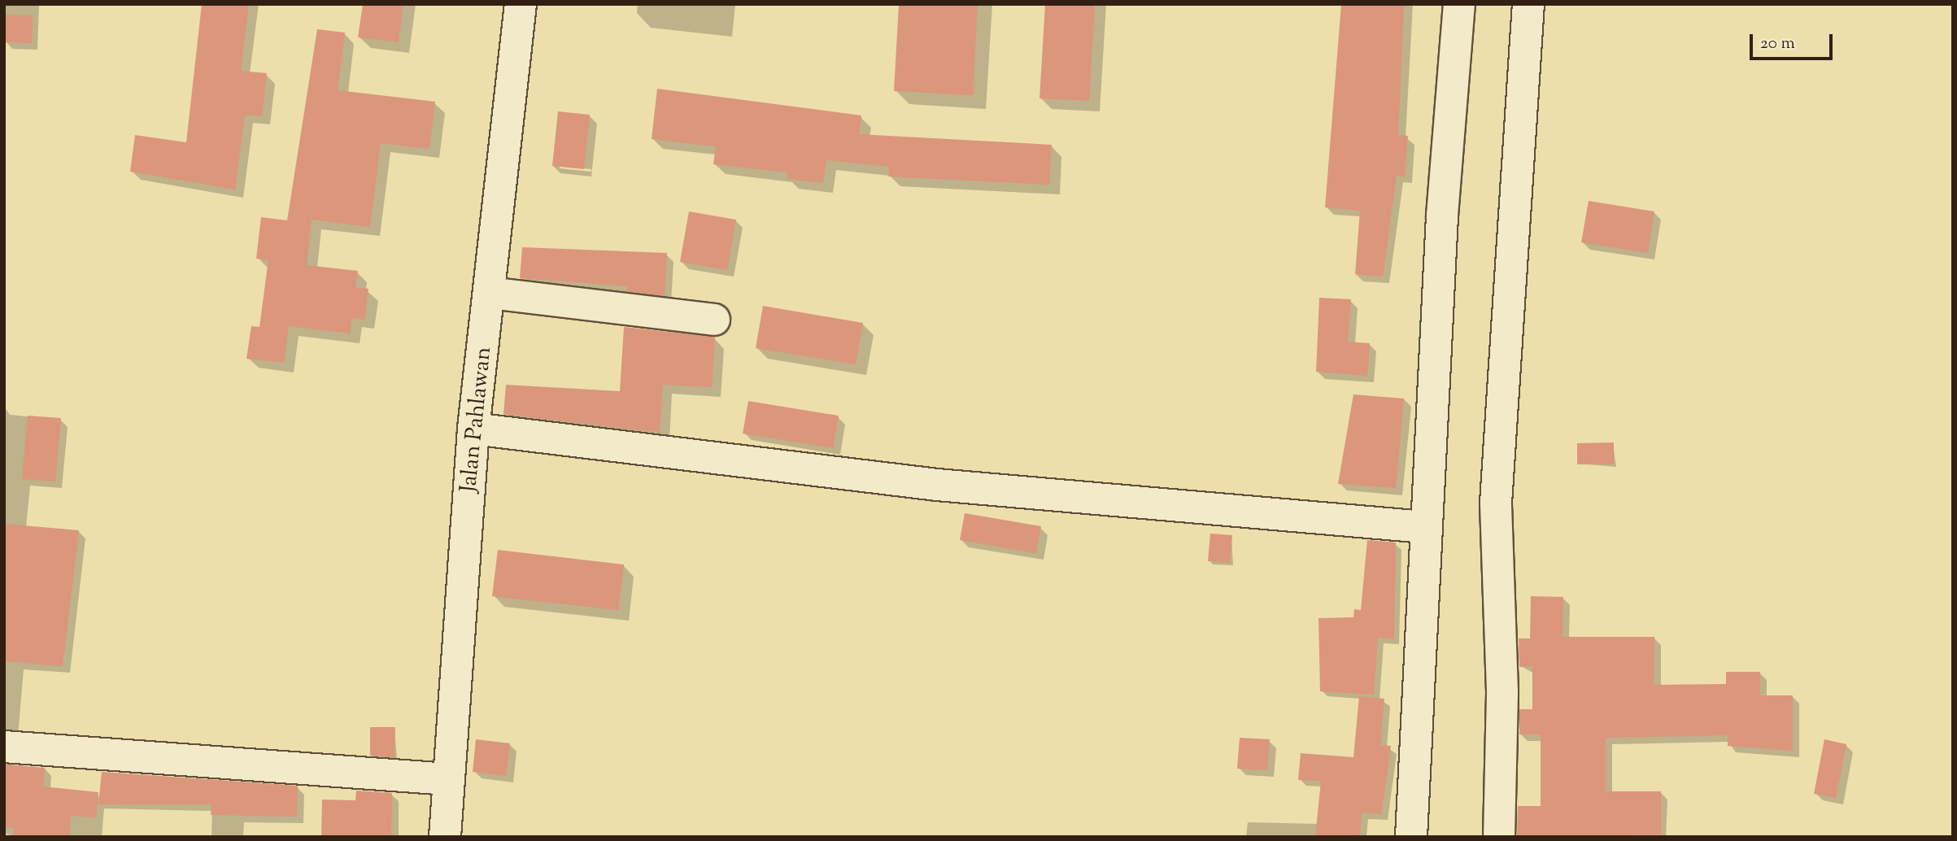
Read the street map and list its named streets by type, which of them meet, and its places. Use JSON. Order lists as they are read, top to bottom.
{
  "streets": {
    "street": ["Jalan Pahlawan"]
  },
  "scale_bar": "20 m"
}
